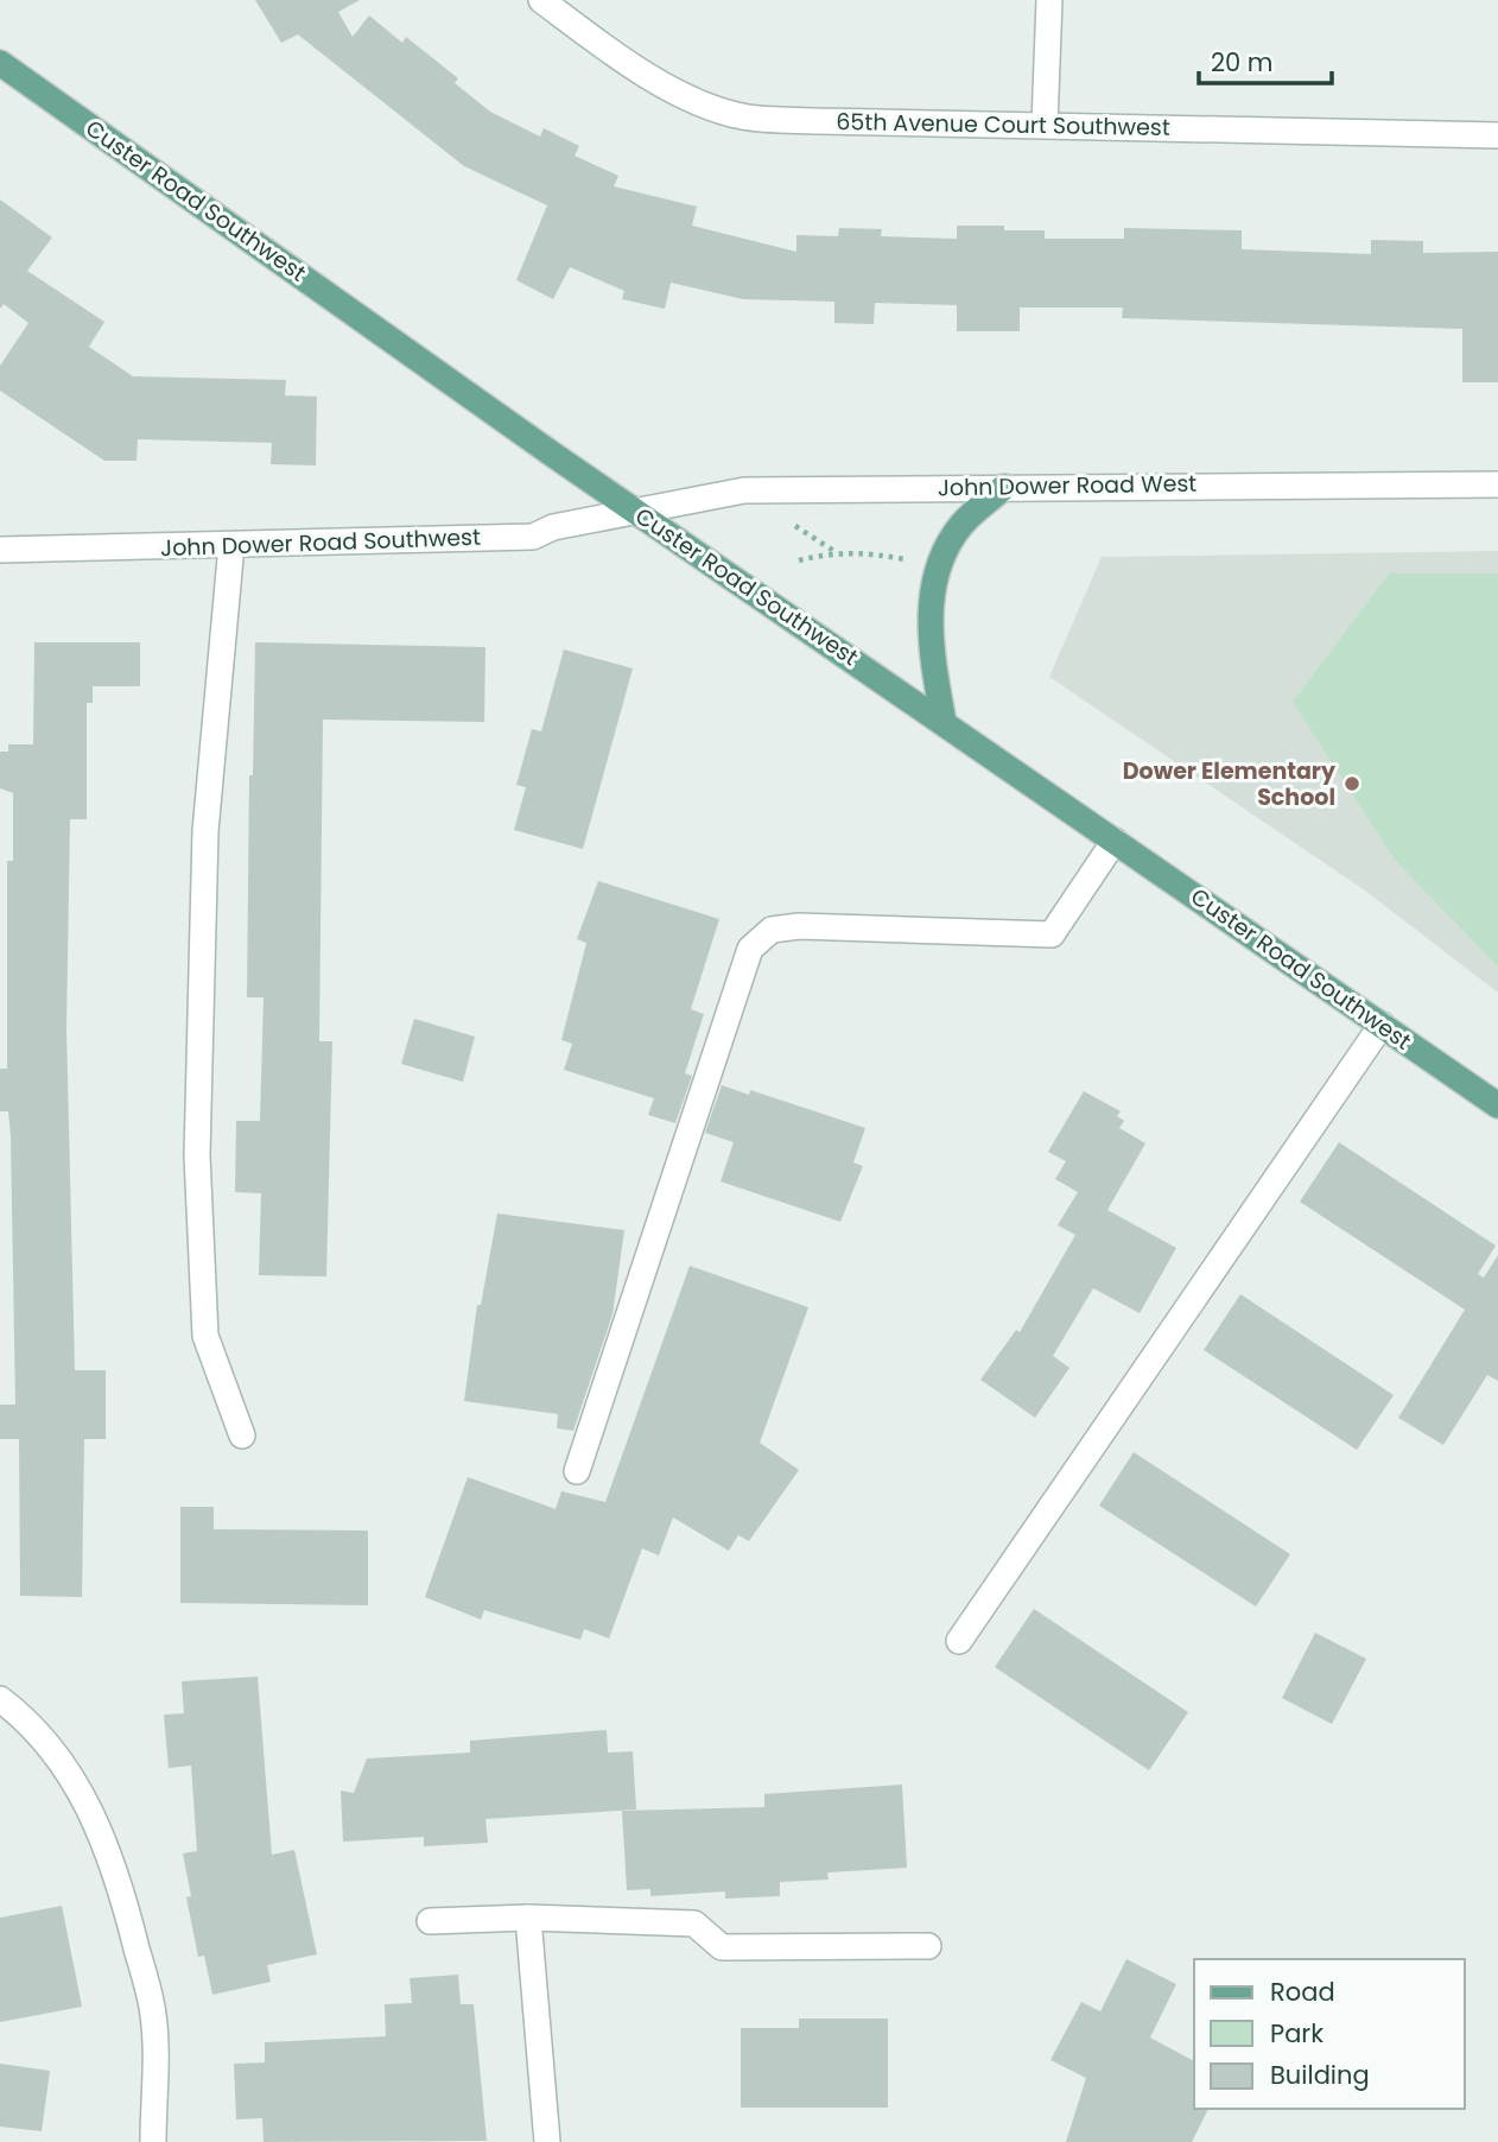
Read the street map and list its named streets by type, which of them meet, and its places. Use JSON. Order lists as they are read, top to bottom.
{
  "streets": {
    "main road": ["Custer Road Southwest"],
    "street": ["65th Avenue Court Southwest", "John Dower Road West", "John Dower Road Southwest"]
  },
  "crossings": [
    ["Custer Road Southwest", "John Dower Road West"],
    ["Custer Road Southwest", "John Dower Road Southwest"],
    ["John Dower Road West", "John Dower Road Southwest"]
  ],
  "places": ["Dower Elementary School"],
  "legend": ["Road", "Park", "Building"],
  "scale_bar": "20 m"
}
